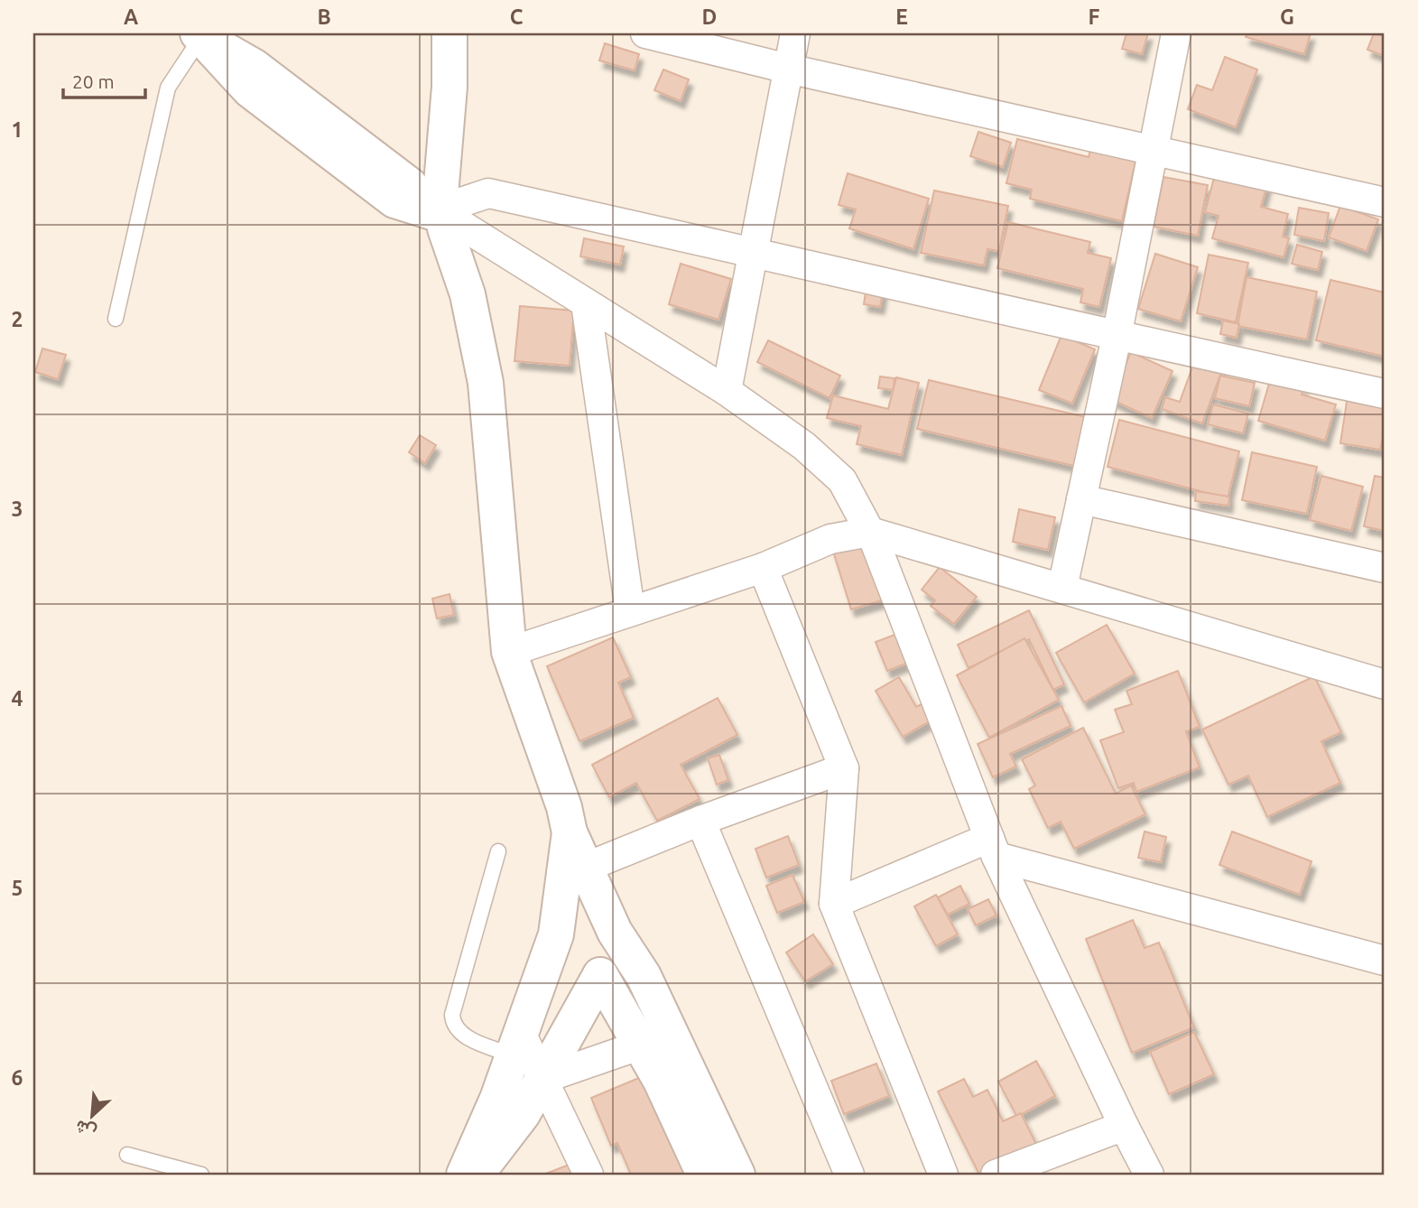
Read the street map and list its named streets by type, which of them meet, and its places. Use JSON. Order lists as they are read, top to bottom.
{
  "scale_bar": "20 m",
  "north": "bottom left",
  "grid": {
    "columns": [
      "A",
      "B",
      "C",
      "D",
      "E",
      "F",
      "G"
    ],
    "rows": [
      "1",
      "2",
      "3",
      "4",
      "5",
      "6"
    ]
  }
}
